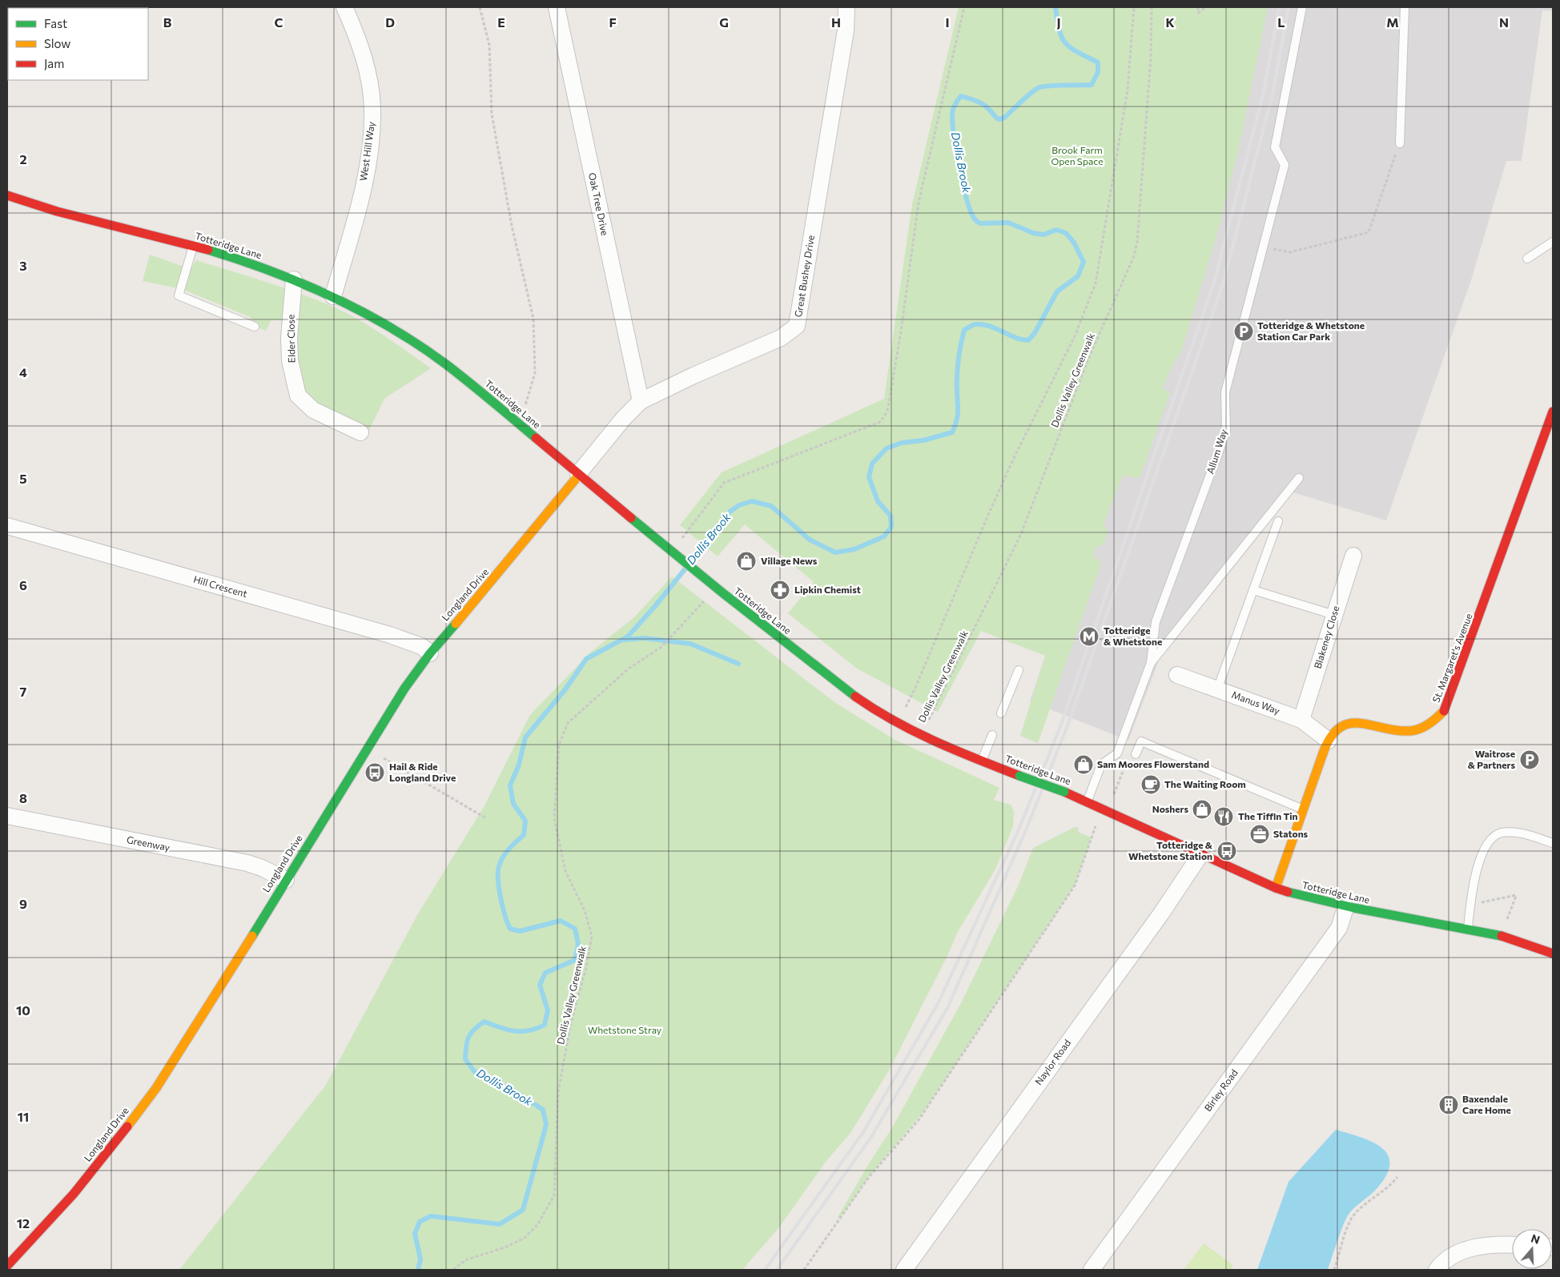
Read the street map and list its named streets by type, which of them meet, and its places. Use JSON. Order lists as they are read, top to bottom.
{
  "streets": {
    "main road": ["Totteridge Lane", "Longland Drive", "St. Margaret's Avenue"],
    "street": [
      "West Hill Way",
      "Oak Tree Drive",
      "Great Bushey Drive",
      "Elder Close",
      "Hill Crescent",
      "Blakeney Close",
      "Manus Way",
      "Greenway",
      "Naylor Road",
      "Birley Road"
    ],
    "lane": ["Allum Way"],
    "path": ["Dollis Valley Greenwalk"]
  },
  "crossings": [
    ["West Hill Way", "Totteridge Lane"],
    ["Oak Tree Drive", "Great Bushey Drive"],
    ["Totteridge Lane", "Great Bushey Drive"],
    ["Totteridge Lane", "Elder Close"],
    ["Totteridge Lane", "Dollis Valley Greenwalk"],
    ["Totteridge Lane", "Allum Way"],
    ["Totteridge Lane", "Longland Drive"],
    ["Totteridge Lane", "St. Margaret's Avenue"],
    ["Totteridge Lane", "Naylor Road"],
    ["Totteridge Lane", "Birley Road"],
    ["Great Bushey Drive", "Longland Drive"],
    ["Hill Crescent", "Longland Drive"],
    ["Longland Drive", "Greenway"],
    ["Blakeney Close", "Manus Way"],
    ["St. Margaret's Avenue", "Manus Way"]
  ],
  "water": ["Dollis Brook"],
  "parks": ["Brook Farm Open Space", "Whetstone Stray"],
  "places": {
    "parking": ["Totteridge & Whetstone Station Car Park", "Waitrose & Partners"],
    "shop": ["Village News", "Sam Moores Flowerstand", "Noshers"],
    "pharmacy": ["Lipkin Chemist"],
    "metro station": ["Totteridge & Whetstone"],
    "bus stop": ["Hail & Ride Longland Drive", "Totteridge & Whetstone Station"],
    "cafe": ["The Waiting Room"],
    "restaurant": ["The Tiffin Tin"],
    "office": ["Statons"],
    "building": ["Baxendale Care Home"]
  },
  "legend": ["Fast", "Slow", "Jam"],
  "north": "top",
  "grid": {
    "columns": [
      "B",
      "C",
      "D",
      "E",
      "F",
      "G",
      "H",
      "I",
      "J",
      "K",
      "L",
      "M",
      "N"
    ],
    "rows": [
      "2",
      "3",
      "4",
      "5",
      "6",
      "7",
      "8",
      "9",
      "10",
      "11",
      "12"
    ]
  }
}
